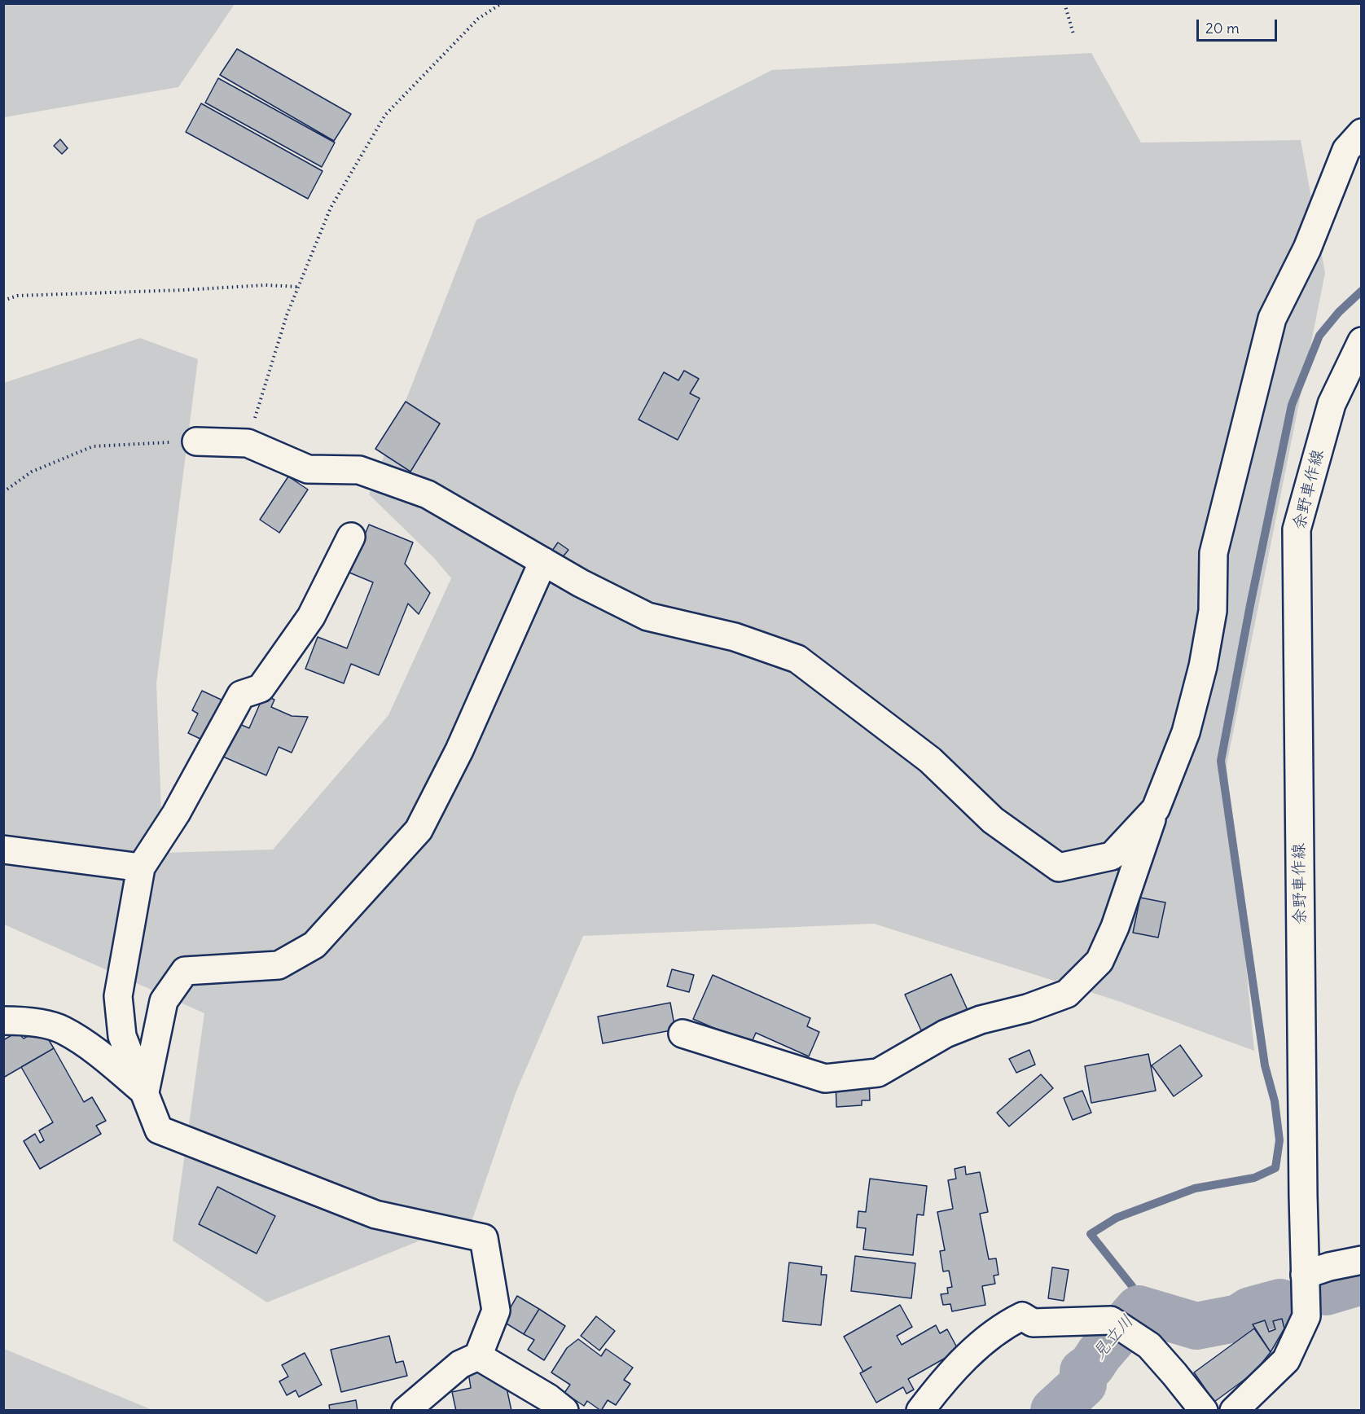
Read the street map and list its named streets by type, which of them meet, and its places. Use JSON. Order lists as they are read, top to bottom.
{
  "streets": {
    "street": ["余野車作線"]
  },
  "water": ["見立川"],
  "scale_bar": "20 m"
}
